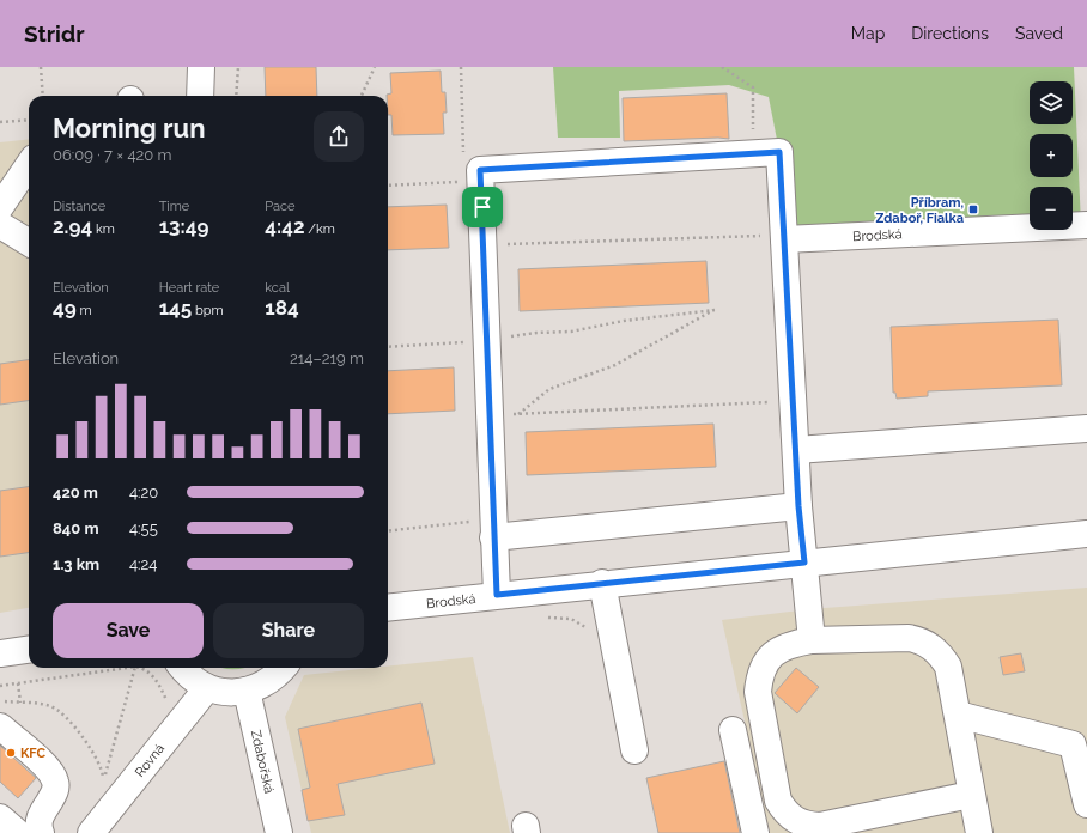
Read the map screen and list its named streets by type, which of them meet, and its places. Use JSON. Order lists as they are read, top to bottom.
{
  "streets": {
    "street": ["Brodská", "Rovná", "Zdabořská"]
  },
  "places": {
    "transit": ["Příbram, Zdaboř, Fialka"],
    "other": ["KFC"]
  },
  "page": {
    "header": "Stridr",
    "nav": ["Map", "Directions", "Saved"],
    "map_buttons": ["+", "−"],
    "heading": ["Morning run", "06:09 · 7 × 420 m"],
    "stats": [
      ["Distance", "2.94 km"],
      ["Time", "13:49"],
      ["Pace", "4:42 /km"],
      ["Elevation", "49 m"],
      ["Heart rate", "145 bpm"],
      ["kcal", "184"]
    ],
    "chart": ["Elevation", "214–219 m"],
    "list": [
      {
        "name": "420 m",
        "note": "4:20"
      },
      {
        "name": "840 m",
        "note": "4:55"
      },
      {
        "name": "1.3 km",
        "note": "4:24"
      }
    ],
    "buttons": ["Save", "Share"]
  }
}
